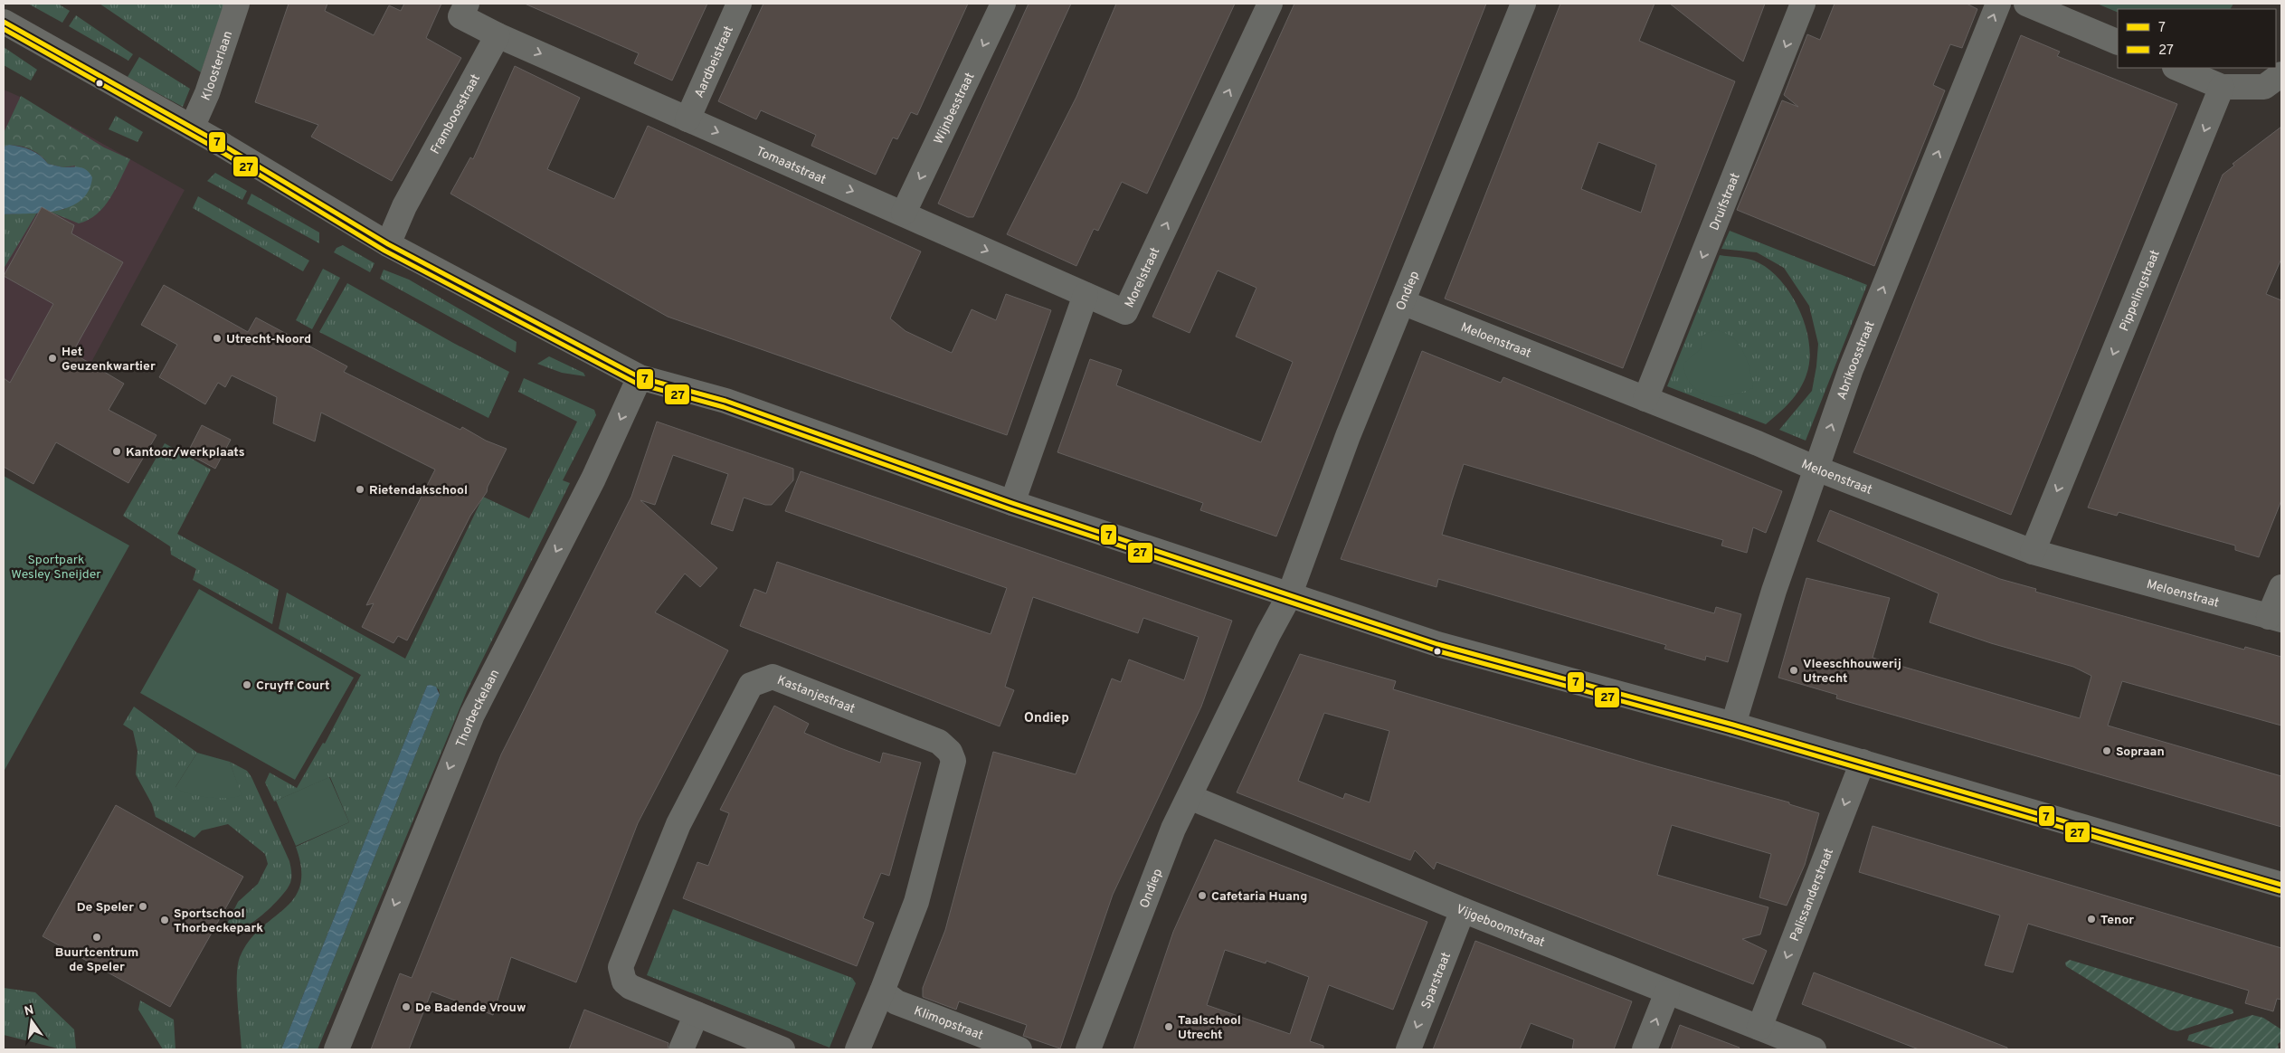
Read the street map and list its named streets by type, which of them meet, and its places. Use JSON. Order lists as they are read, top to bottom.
{
  "streets": {
    "street": [
      "Aardbeistraat",
      "Kloosterlaan",
      "Wijnbesstraat",
      "Framboosstraat",
      "Tomaatstraat",
      "Druifstraat",
      "Morelstraat",
      "Ondiep",
      "Pippelingstraat",
      "Meloenstraat",
      "Abrikoosstraat",
      "Kastanjestraat",
      "Thorbeckelaan",
      "Palissanderstraat",
      "Vijgeboomstraat",
      "Sparstraat",
      "Klimopstraat"
    ]
  },
  "crossings": [
    ["Aardbeistraat", "Tomaatstraat"],
    ["Wijnbesstraat", "Tomaatstraat"],
    ["Framboosstraat", "Tomaatstraat"],
    ["Tomaatstraat", "Morelstraat"],
    ["Druifstraat", "Meloenstraat"],
    ["Ondiep", "Meloenstraat"],
    ["Ondiep", "Vijgeboomstraat"],
    ["Pippelingstraat", "Meloenstraat"],
    ["Meloenstraat", "Abrikoosstraat"],
    ["Kastanjestraat", "Klimopstraat"],
    ["Palissanderstraat", "Vijgeboomstraat"],
    ["Vijgeboomstraat", "Sparstraat"]
  ],
  "one_way": [
    "Wijnbesstraat",
    "Tomaatstraat",
    "Druifstraat",
    "Pippelingstraat",
    "Abrikoosstraat",
    "Thorbeckelaan",
    "Palissanderstraat"
  ],
  "districts": ["Ondiep"],
  "parks": ["Sportpark Wesley Sneijder"],
  "places": [
    "Utrecht-Noord",
    "Het Geuzenkwartier",
    "Kantoor/werkplaats",
    "Rietendakschool",
    "Vleeschhouwerij Utrecht",
    "Cruyff Court",
    "Sopraan",
    "Cafetaria Huang",
    "De Speler",
    "Tenor",
    "Sportschool Thorbeckepark",
    "Buurtcentrum de Speler",
    "De Badende Vrouw",
    "Taalschool Utrecht"
  ],
  "lines": ["transit line 7", "transit line 27"],
  "legend": ["7", "27"],
  "north": "top"
}
